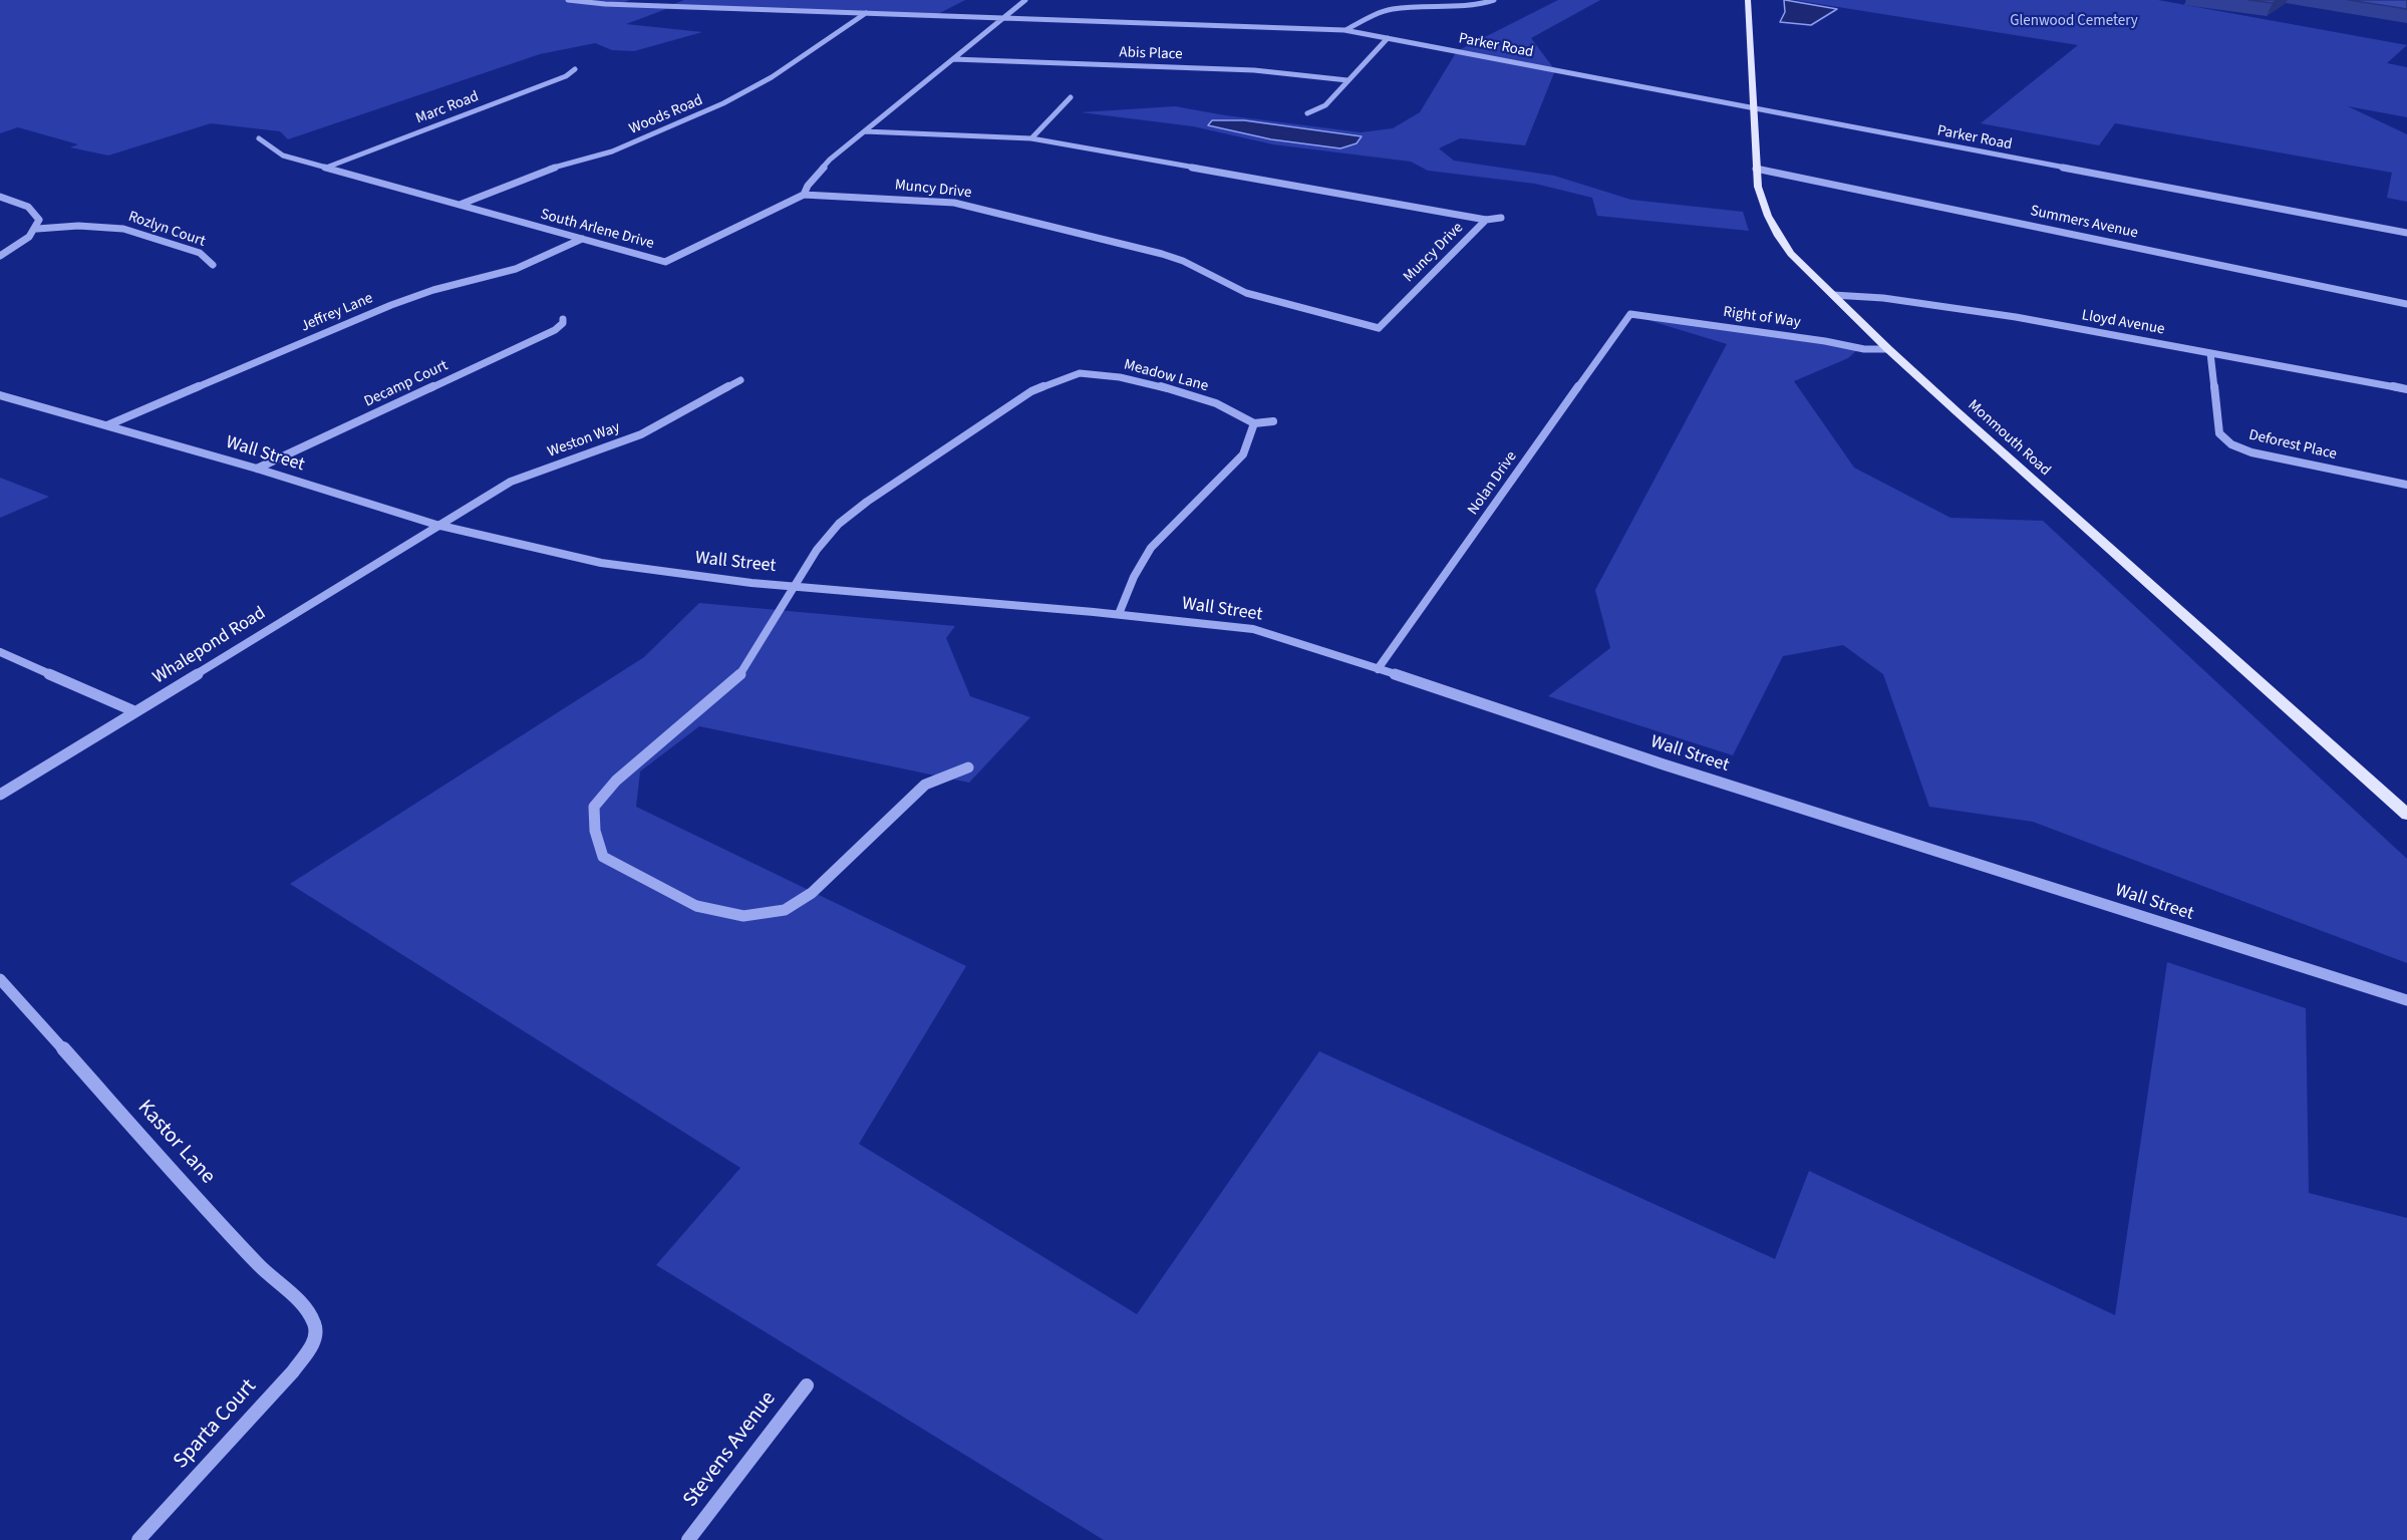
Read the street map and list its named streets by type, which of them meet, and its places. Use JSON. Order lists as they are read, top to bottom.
{
  "streets": {
    "main road": ["Monmouth Road"],
    "street": [
      "Parker Road",
      "Abis Place",
      "Marc Road",
      "Woods Road",
      "Muncy Drive",
      "Summers Avenue",
      "Rozlyn Court",
      "South Arlene Drive",
      "Jeffrey Lane",
      "Right of Way",
      "Lloyd Avenue",
      "Meadow Lane",
      "Decamp Court",
      "Weston Way",
      "Deforest Place",
      "Wall Street",
      "Nolan Drive",
      "Whalepond Road",
      "Kastor Lane",
      "Sparta Court",
      "Stevens Avenue"
    ]
  },
  "crossings": [
    ["Parker Road", "Woods Road"],
    ["Parker Road", "South Arlene Drive"],
    ["Parker Road", "Monmouth Road"],
    ["Abis Place", "South Arlene Drive"],
    ["Marc Road", "South Arlene Drive"],
    ["Woods Road", "South Arlene Drive"],
    ["Muncy Drive", "South Arlene Drive"],
    ["Summers Avenue", "Monmouth Road"],
    ["South Arlene Drive", "Jeffrey Lane"],
    ["Jeffrey Lane", "Wall Street"],
    ["Right of Way", "Monmouth Road"],
    ["Right of Way", "Nolan Drive"],
    ["Lloyd Avenue", "Monmouth Road"],
    ["Lloyd Avenue", "Deforest Place"],
    ["Meadow Lane", "Wall Street"],
    ["Decamp Court", "Wall Street"],
    ["Weston Way", "Wall Street"],
    ["Weston Way", "Whalepond Road"],
    ["Wall Street", "Nolan Drive"],
    ["Wall Street", "Whalepond Road"],
    ["Kastor Lane", "Sparta Court"]
  ],
  "parks": ["Glenwood Cemetery"]
}
